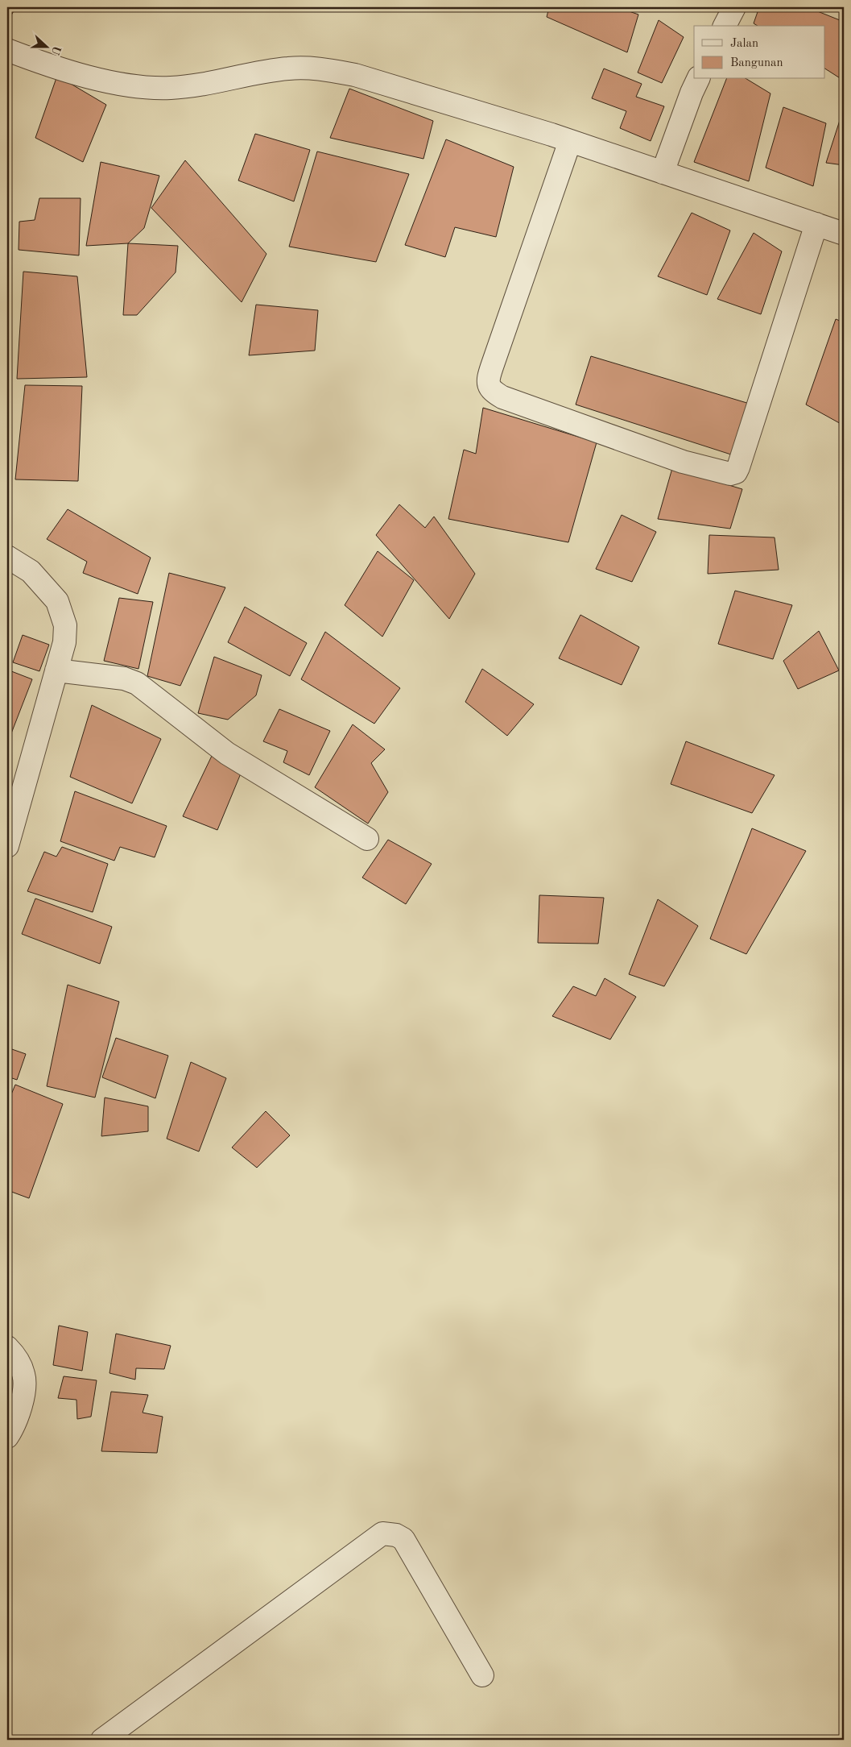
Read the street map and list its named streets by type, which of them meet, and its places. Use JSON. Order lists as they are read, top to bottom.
{
  "legend": ["Jalan", "Bangunan"],
  "north": "right"
}
